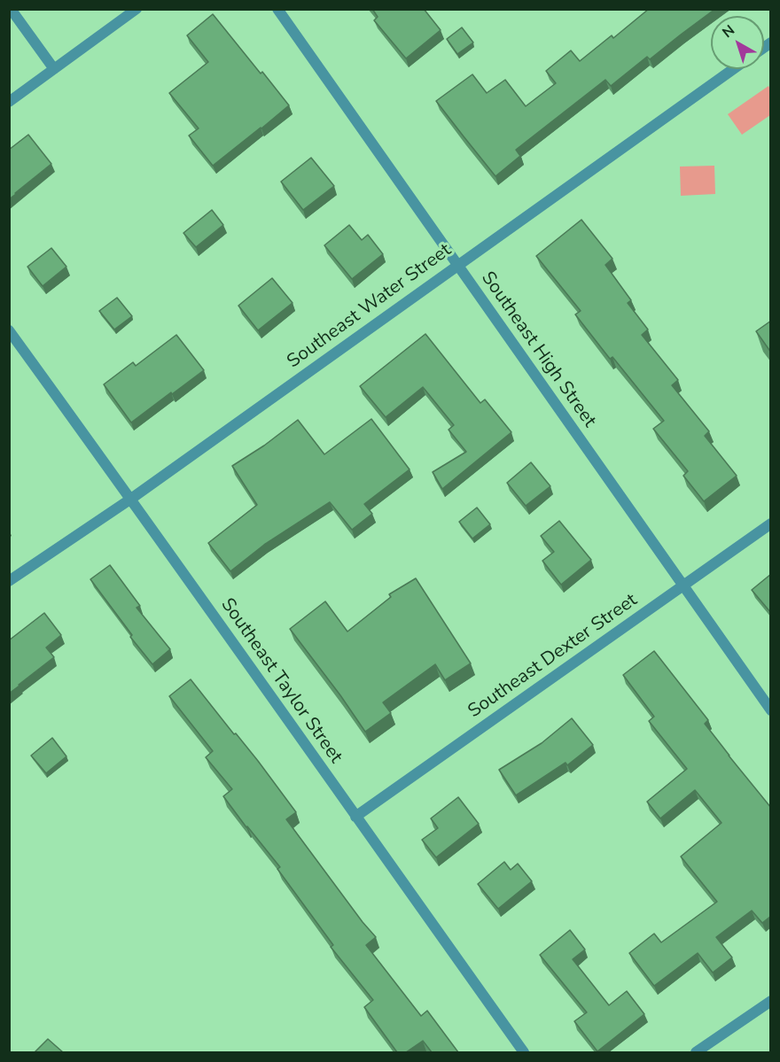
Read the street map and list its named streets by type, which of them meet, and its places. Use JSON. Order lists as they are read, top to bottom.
{
  "streets": {
    "street": [
      "Southeast Water Street",
      "Southeast High Street",
      "Southeast Dexter Street",
      "Southeast Taylor Street"
    ]
  },
  "crossings": [
    ["Southeast Water Street", "Southeast High Street"],
    ["Southeast Water Street", "Southeast Taylor Street"],
    ["Southeast High Street", "Southeast Dexter Street"],
    ["Southeast Dexter Street", "Southeast Taylor Street"]
  ],
  "north": "top left"
}
